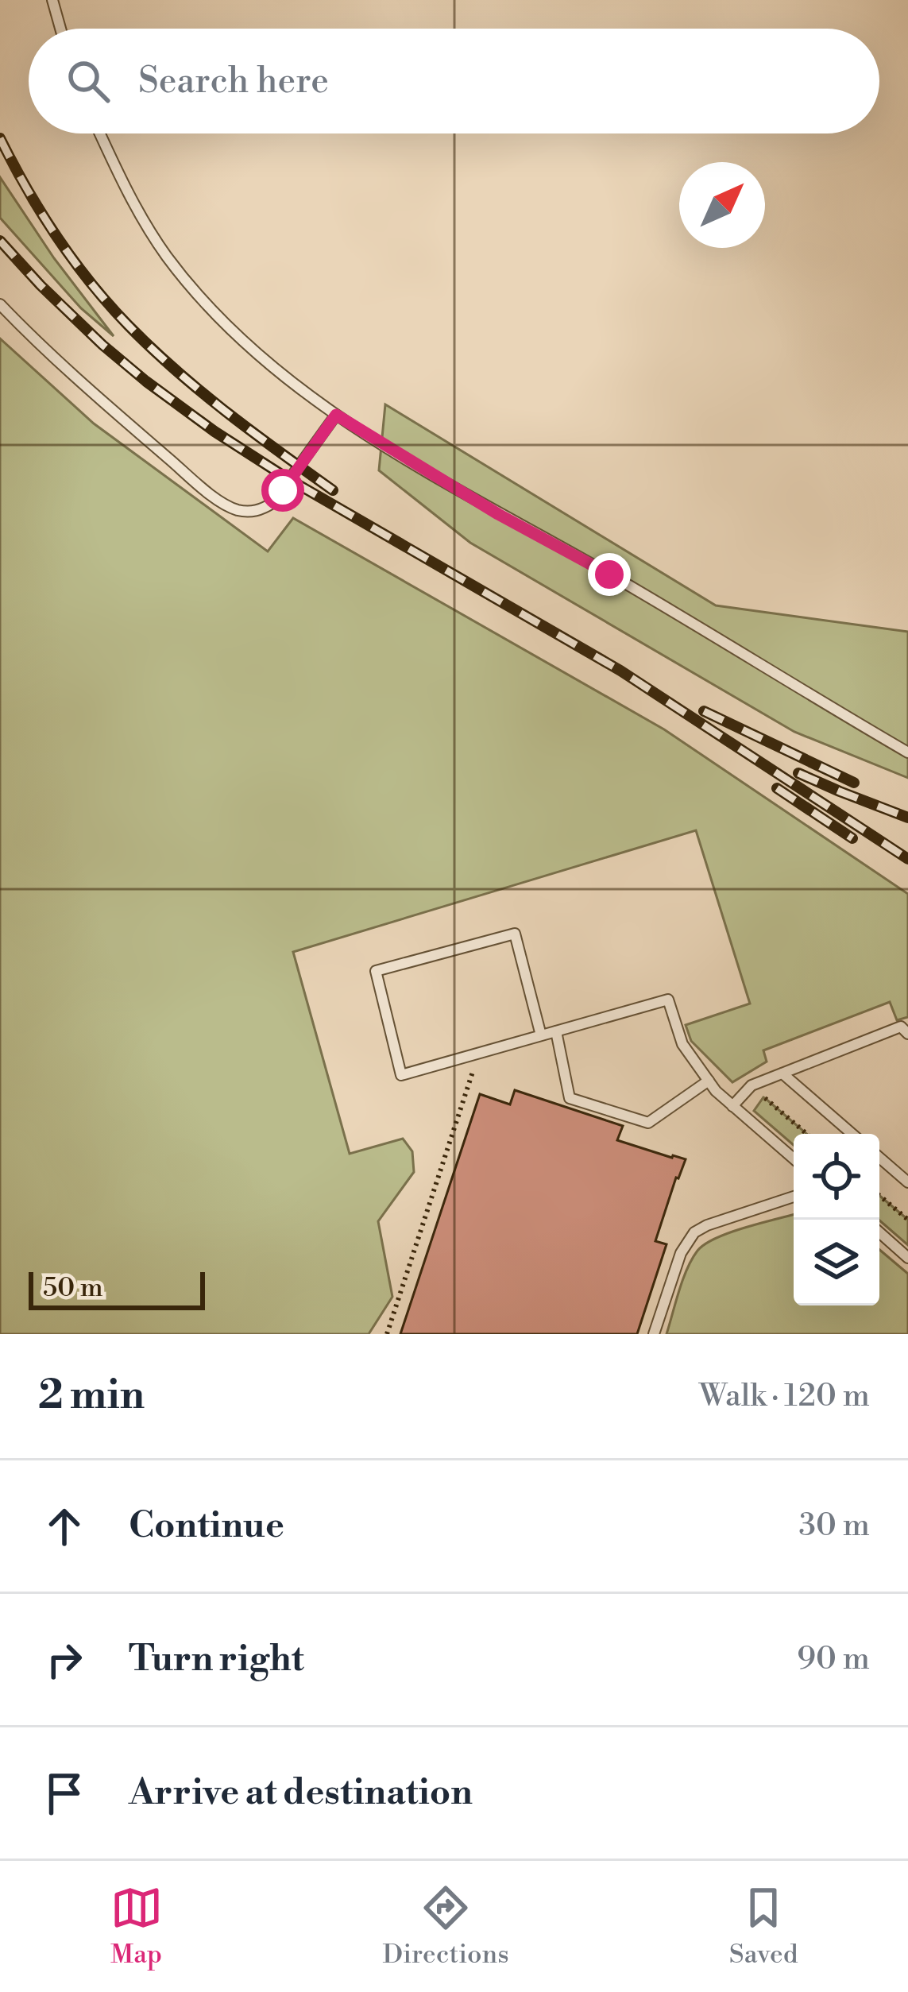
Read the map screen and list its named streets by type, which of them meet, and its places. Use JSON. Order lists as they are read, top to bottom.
{
  "scale_bar": "50 m",
  "north": "top right",
  "page": {
    "search": "Search here",
    "scale": "50 m",
    "heading": ["2 min", "Walk · 120 m"],
    "list": [
      ["Continue", "30 m"],
      ["Turn right", "90 m"],
      "Arrive at destination"
    ],
    "nav": ["Map", "Directions", "Saved"]
  }
}
